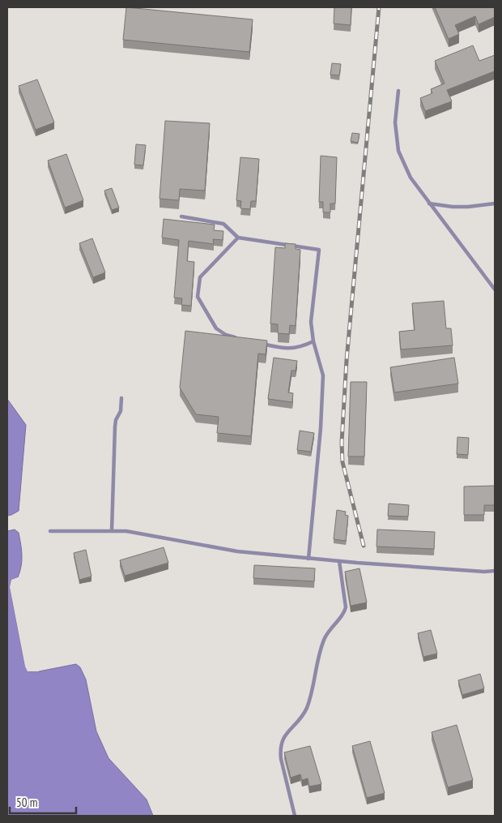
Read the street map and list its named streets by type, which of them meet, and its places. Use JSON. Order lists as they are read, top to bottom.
{
  "scale_bar": "50 m"
}
